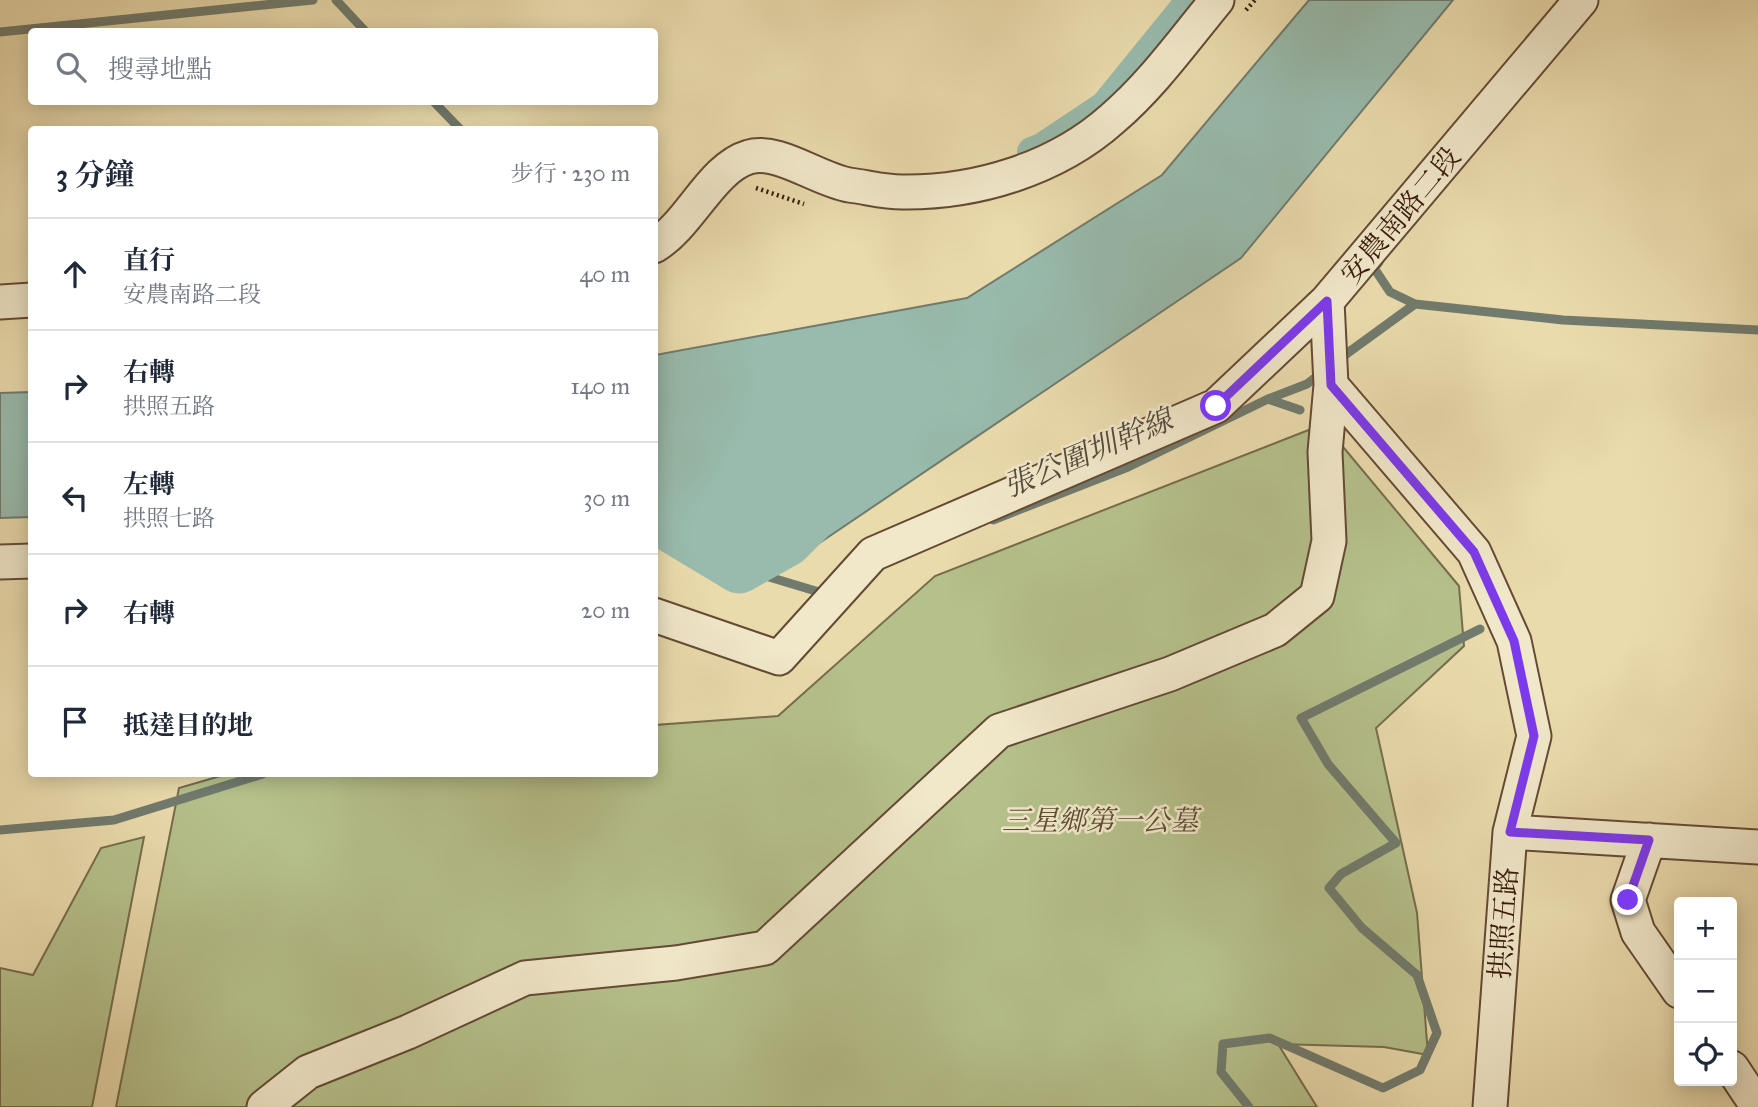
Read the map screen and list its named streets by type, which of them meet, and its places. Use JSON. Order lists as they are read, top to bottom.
{
  "streets": {
    "lane": ["安農南路二段", "拱照五路"]
  },
  "water": ["張公圍圳幹線"],
  "parks": ["三星鄉第一公墓"],
  "page": {
    "search": "搜尋地點",
    "heading": ["3 分鐘", "步行 · 230 m"],
    "list": [
      ["直行", "安農南路二段", "40 m"],
      ["右轉", "拱照五路", "140 m"],
      ["左轉", "拱照七路", "30 m"],
      ["右轉", "20 m"],
      "抵達目的地"
    ],
    "map_buttons": ["+", "−"]
  }
}
